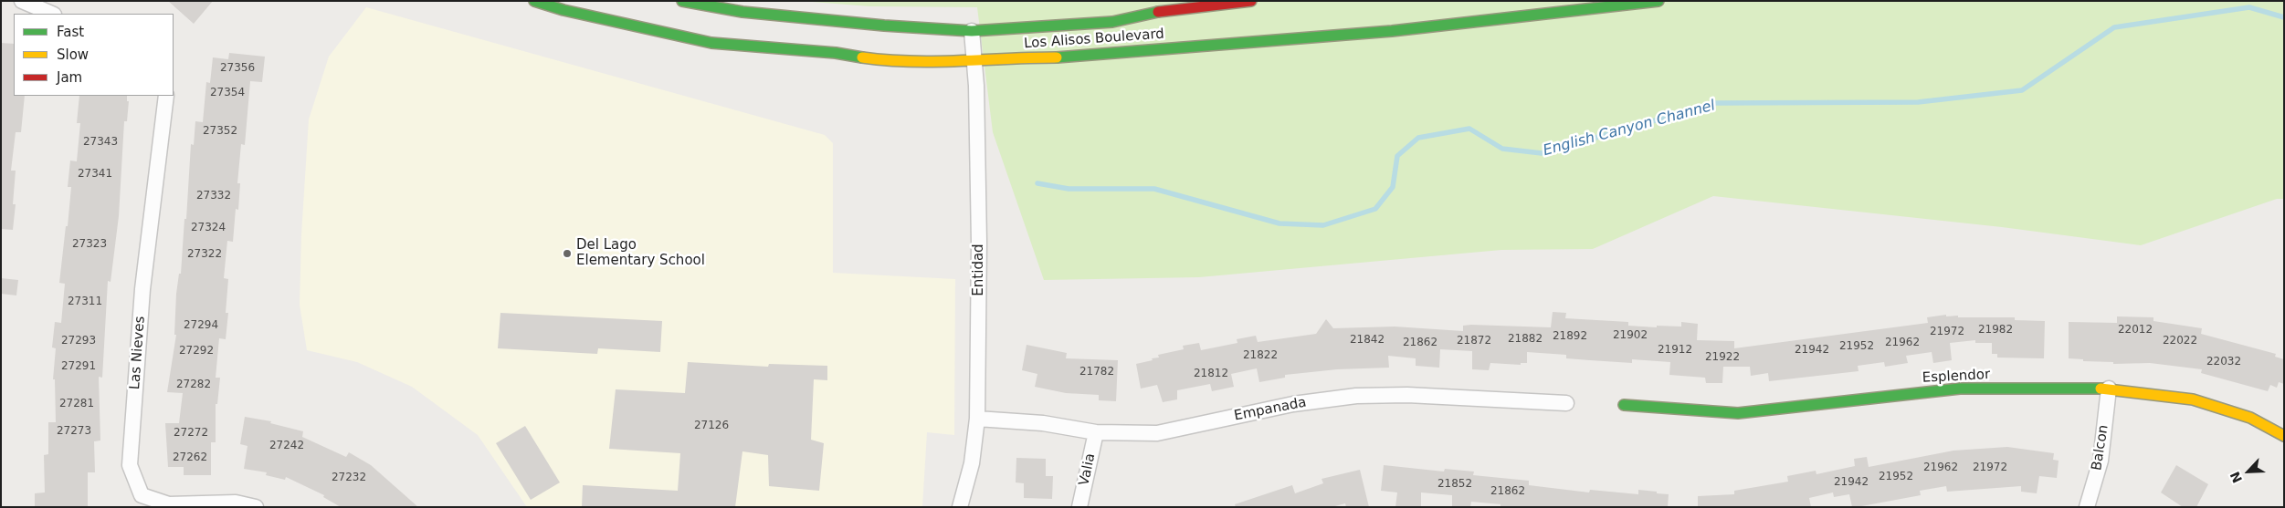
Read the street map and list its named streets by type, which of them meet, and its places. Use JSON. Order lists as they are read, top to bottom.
{
  "streets": {
    "main road": ["Los Alisos Boulevard", "Esplendor"],
    "street": [
      "Entidad",
      "Las Nieves",
      "Empanada",
      "Balcon",
      "Valia"
    ]
  },
  "crossings": [
    ["Los Alisos Boulevard", "Entidad"],
    ["Entidad", "Empanada"],
    ["Esplendor", "Balcon"],
    ["Empanada", "Valia"]
  ],
  "water": ["English Canyon Channel"],
  "places": ["Del Lago Elementary School"],
  "house_numbers": [
    "27356",
    "27354",
    "27352",
    "27343",
    "27341",
    "27332",
    "27324",
    "27323",
    "27322",
    "27311",
    "27294",
    "21982",
    "22012",
    "21972",
    "21902",
    "21892",
    "21882",
    "21842",
    "27293",
    "21872",
    "22022",
    "21862",
    "21962",
    "21952",
    "21912",
    "21942",
    "27292",
    "21822",
    "21922",
    "22032",
    "27291",
    "21782",
    "21812",
    "27282",
    "27281",
    "27126",
    "27273",
    "27272",
    "27242",
    "27262",
    "21962",
    "21972",
    "21952",
    "27232",
    "21942",
    "21852",
    "21862"
  ],
  "legend": ["Fast", "Slow", "Jam"],
  "north": "bottom left"
}
